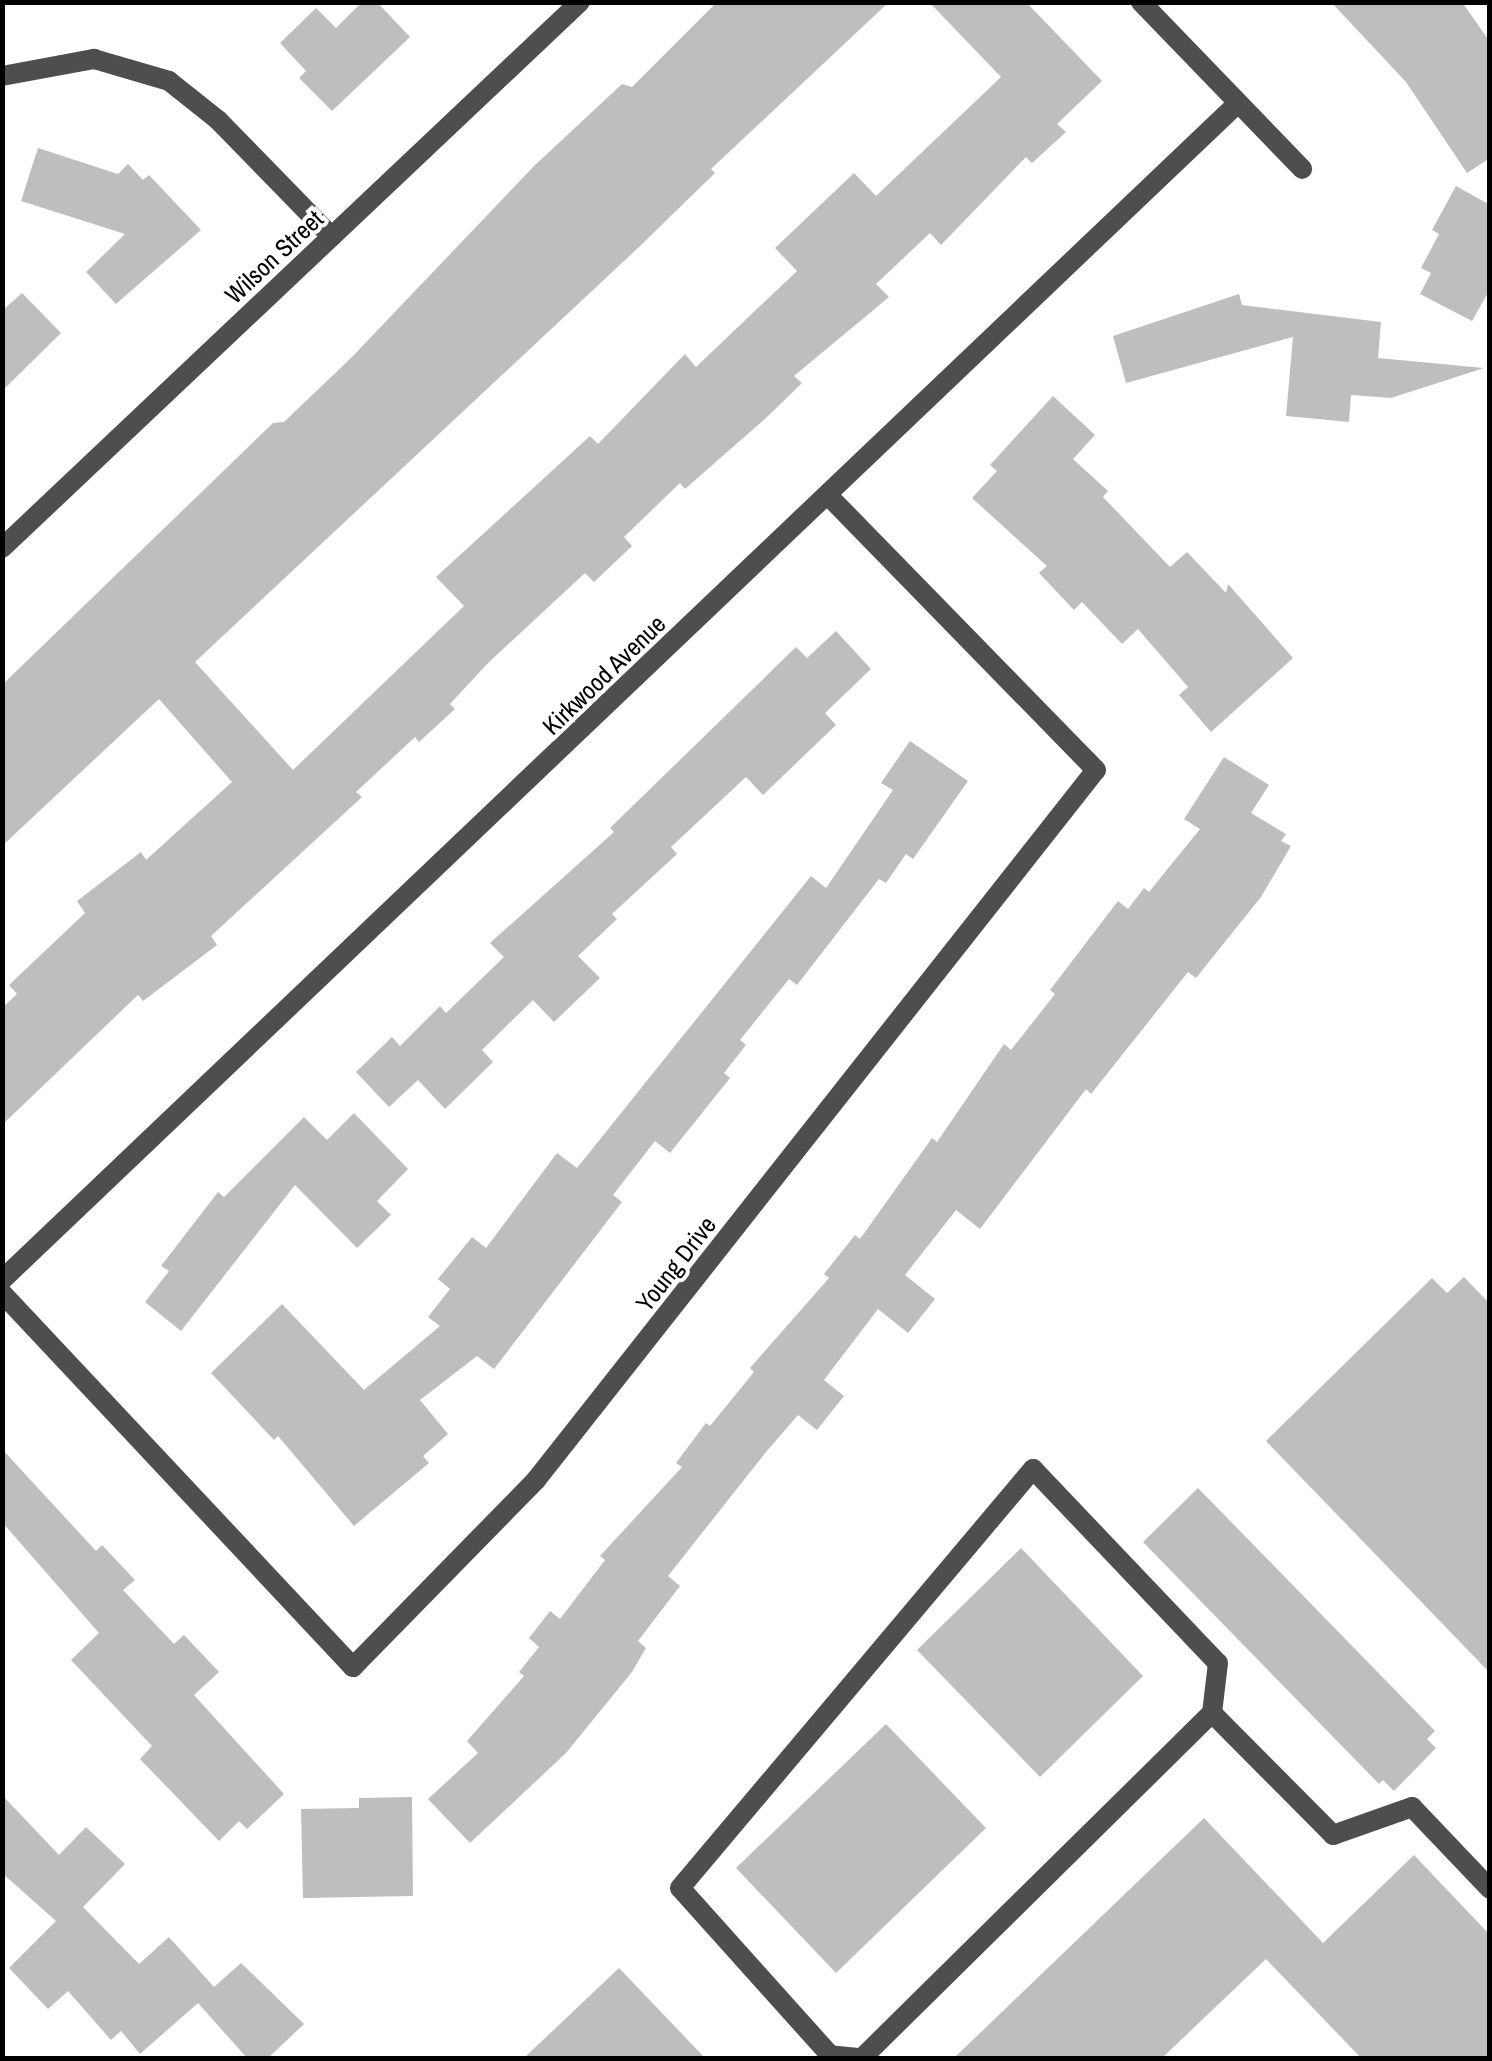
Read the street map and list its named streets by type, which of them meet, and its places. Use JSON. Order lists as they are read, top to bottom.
{
  "streets": {
    "street": ["Wilson Street", "Kirkwood Avenue", "Young Drive"]
  },
  "crossings": [
    ["Kirkwood Avenue", "Young Drive"]
  ]
}
